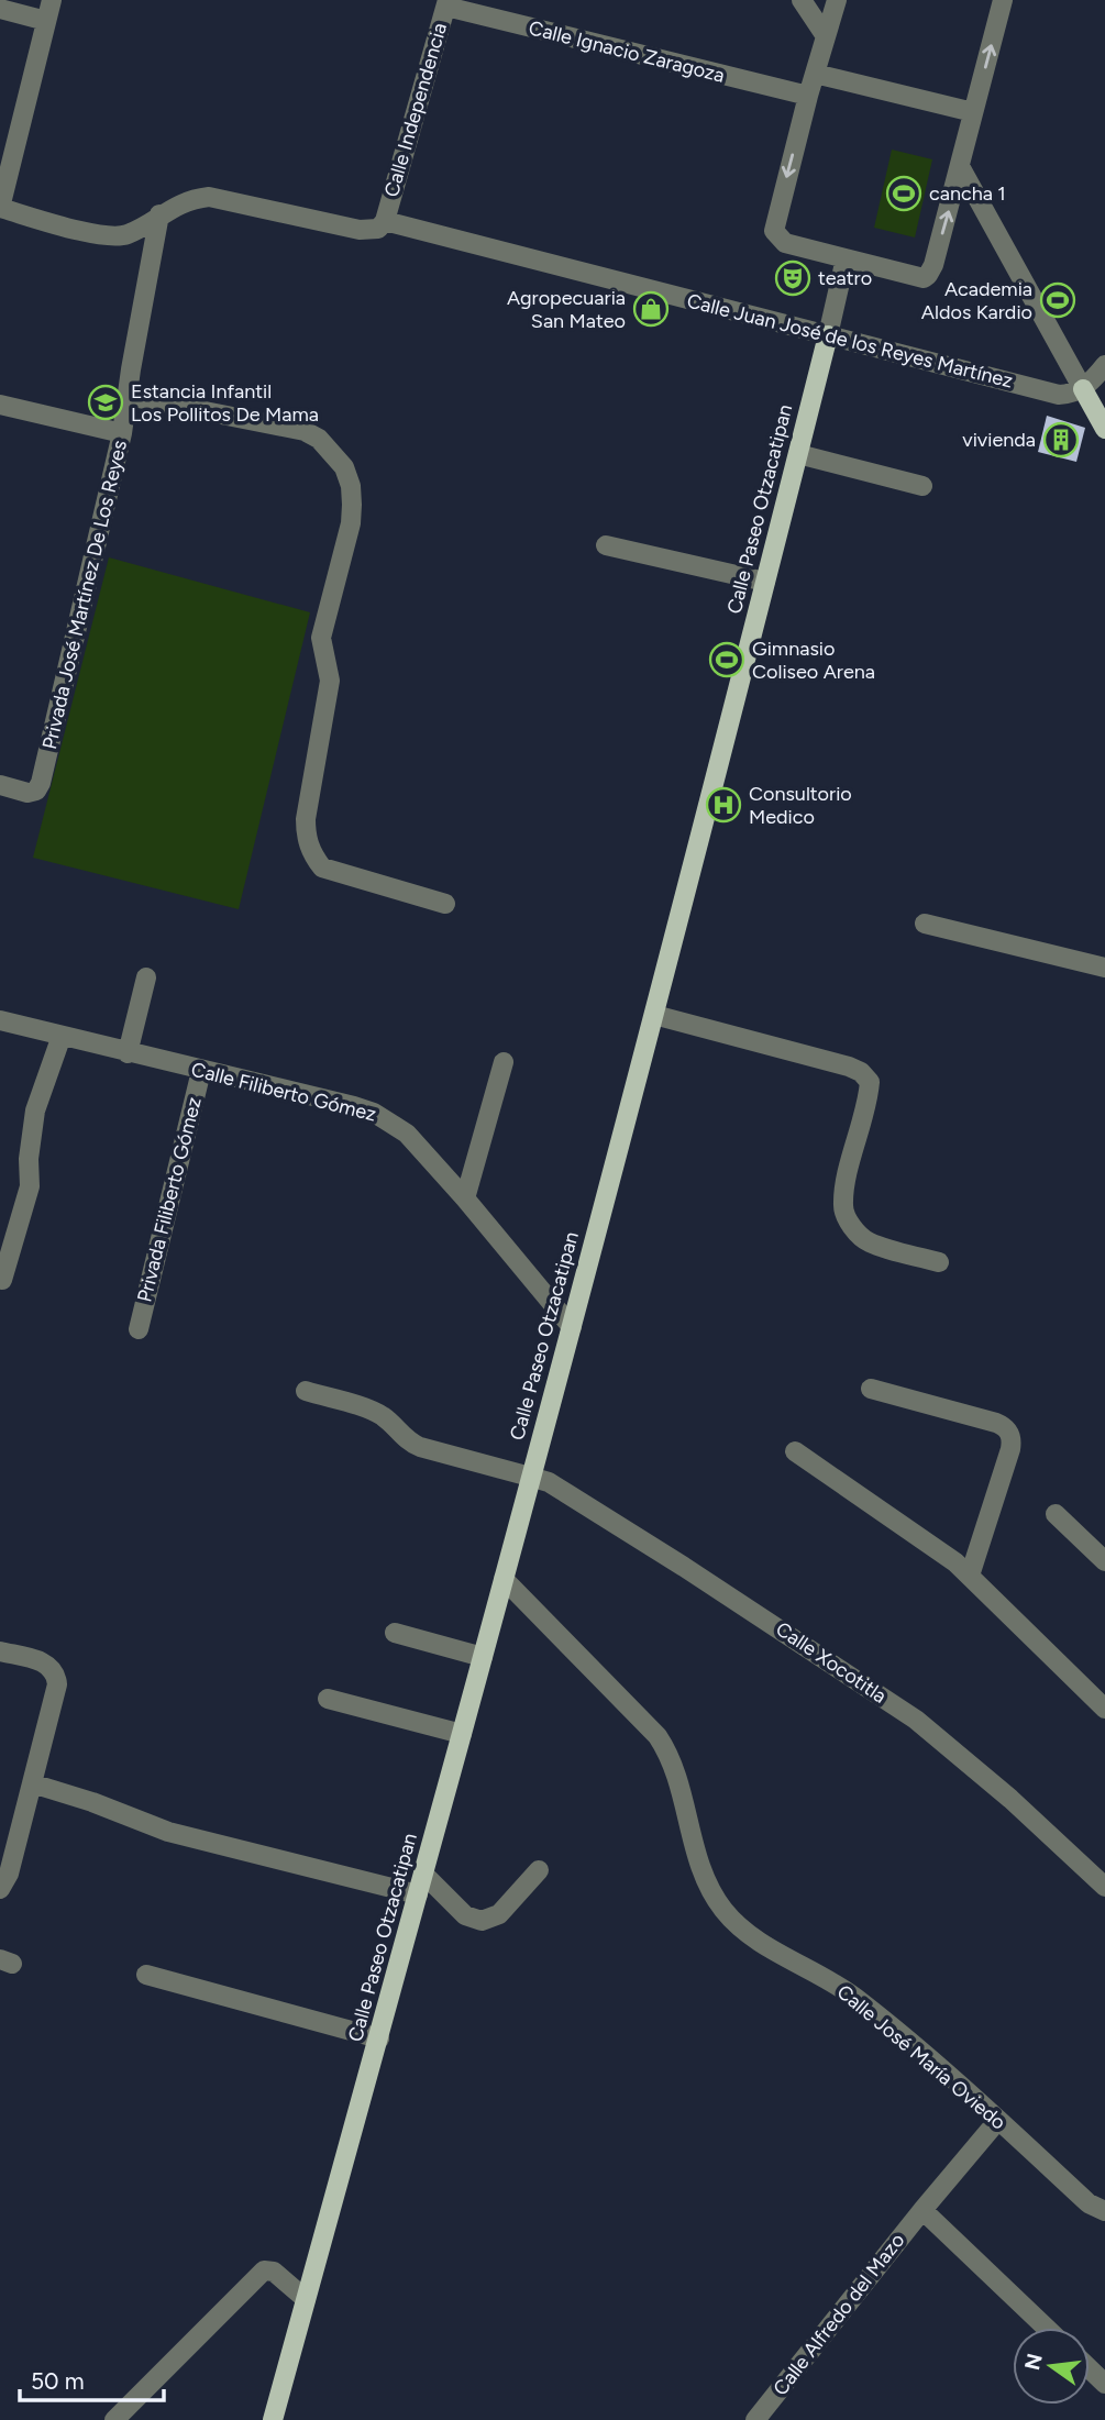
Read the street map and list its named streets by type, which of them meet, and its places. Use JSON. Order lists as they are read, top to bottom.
{
  "streets": {
    "main road": ["Calle Paseo Otzacatipan"],
    "street": [
      "Calle Ignacio Zaragoza",
      "Calle Independencia",
      "Calle Juan José de los Reyes Martínez",
      "Privada José Martínez De Los Reyes",
      "Calle Filiberto Gómez",
      "Privada Filiberto Gómez",
      "Calle Xocotitla",
      "Calle José María Oviedo",
      "Calle Alfredo del Mazo"
    ]
  },
  "crossings": [
    ["Calle Ignacio Zaragoza", "Calle Independencia"],
    ["Calle Independencia", "Calle Juan José de los Reyes Martínez"],
    ["Calle Juan José de los Reyes Martínez", "Calle Paseo Otzacatipan"],
    ["Calle Juan José de los Reyes Martínez", "Privada José Martínez De Los Reyes"],
    ["Calle Paseo Otzacatipan", "Calle Filiberto Gómez"],
    ["Calle Paseo Otzacatipan", "Calle Xocotitla"],
    ["Calle Paseo Otzacatipan", "Calle José María Oviedo"],
    ["Calle Filiberto Gómez", "Privada Filiberto Gómez"],
    ["Calle José María Oviedo", "Calle Alfredo del Mazo"]
  ],
  "places": {
    "sports": ["cancha 1", "Academia Aldos Kardio", "Gimnasio Coliseo Arena"],
    "theatre": ["teatro"],
    "shop": ["Agropecuaria San Mateo"],
    "school or university": ["Estancia Infantil Los Pollitos De Mama"],
    "building": ["vivienda"],
    "hospital": ["Consultorio Medico"]
  },
  "scale_bar": "50 m",
  "north": "left"
}
